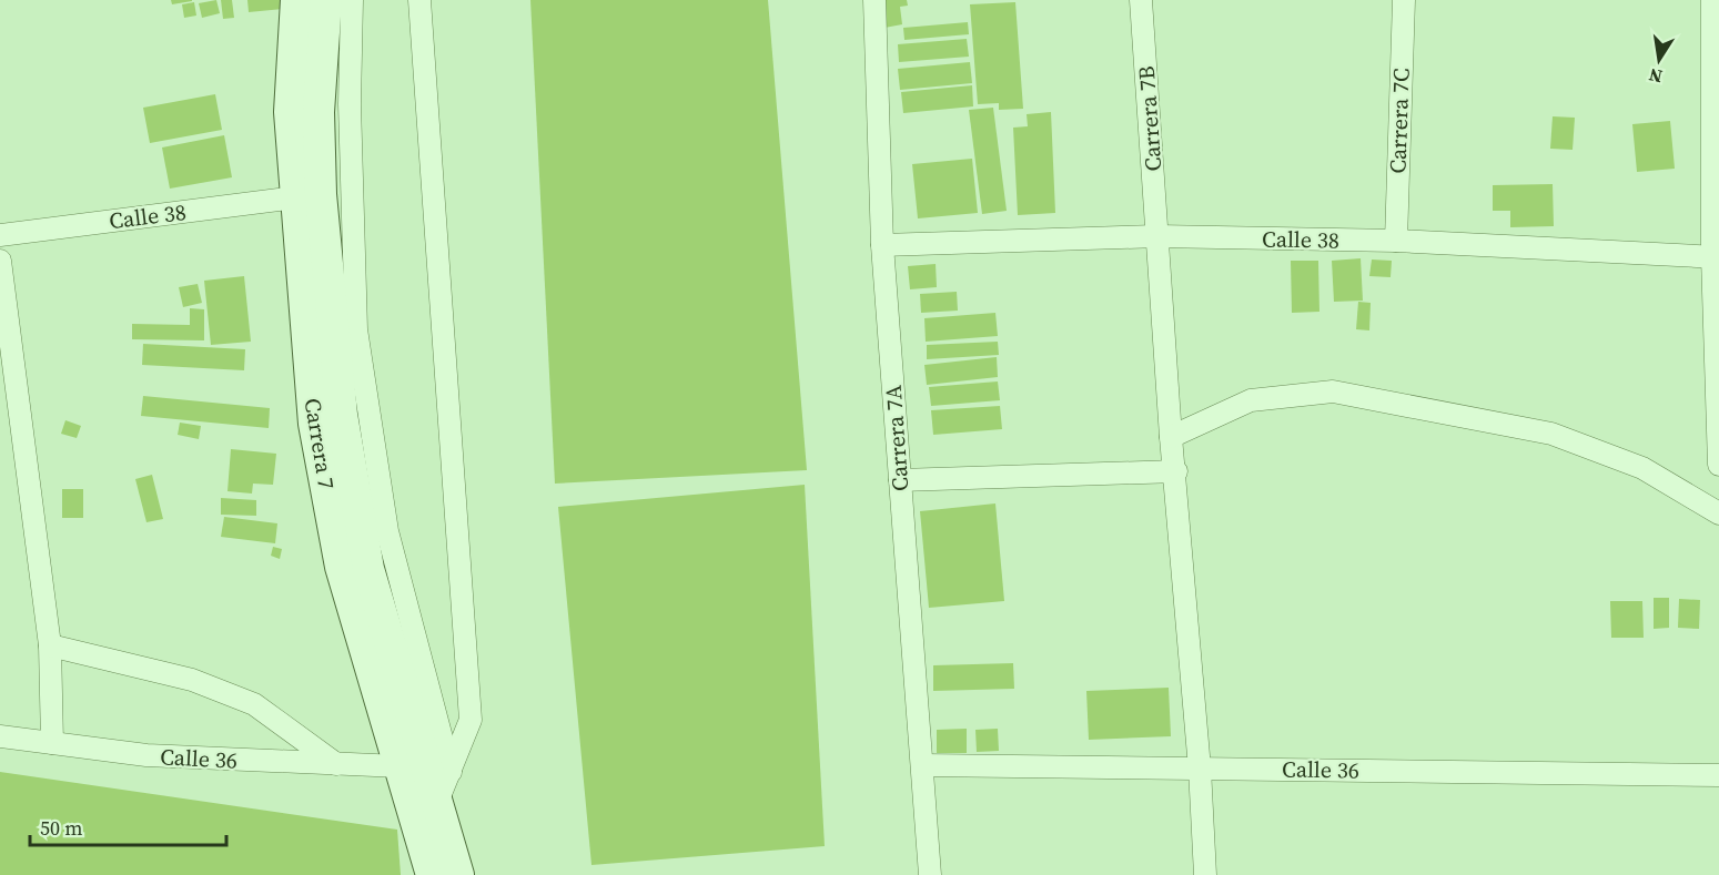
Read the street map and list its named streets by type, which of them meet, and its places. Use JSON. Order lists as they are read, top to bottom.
{
  "streets": {
    "main road": ["Carrera 7"],
    "street": [
      "Carrera 7B",
      "Carrera 7C",
      "Calle 38",
      "Carrera 7A",
      "Calle 36"
    ]
  },
  "crossings": [
    ["Carrera 7B", "Calle 38"],
    ["Carrera 7B", "Calle 36"],
    ["Carrera 7C", "Calle 38"],
    ["Calle 38", "Carrera 7A"],
    ["Calle 38", "Carrera 7"],
    ["Carrera 7A", "Calle 36"],
    ["Carrera 7", "Calle 36"]
  ],
  "scale_bar": "50 m",
  "north": "bottom"
}
